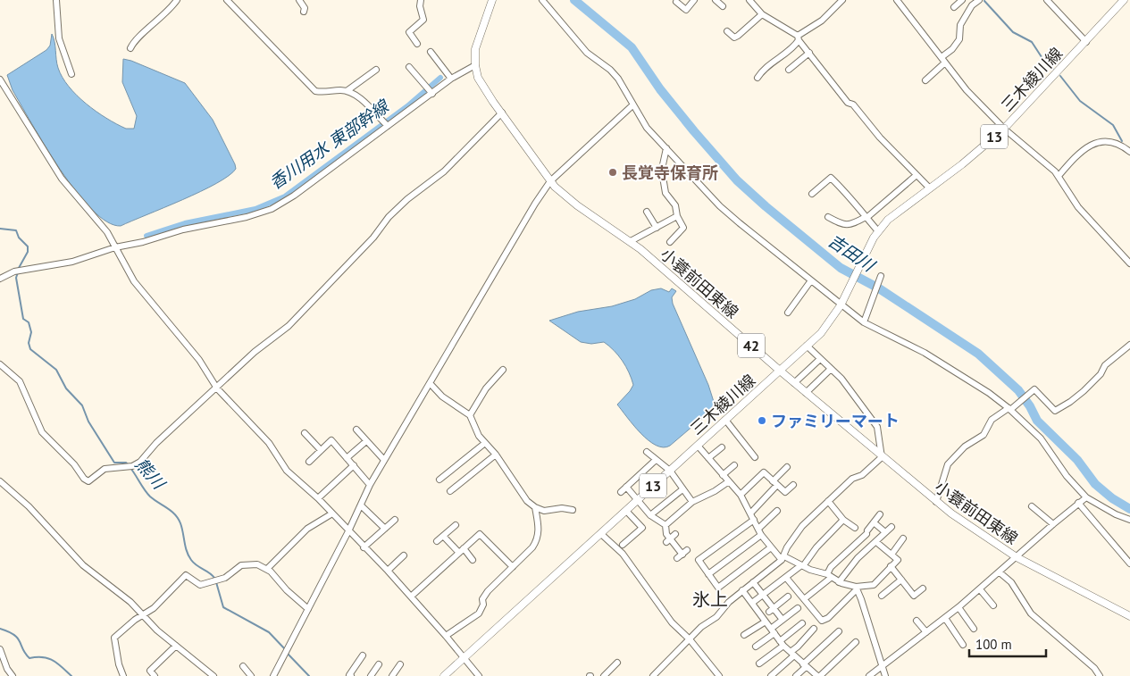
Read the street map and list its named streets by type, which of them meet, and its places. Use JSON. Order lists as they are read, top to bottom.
{
  "streets": {
    "main road": [
      "三木綾川線",
      "13",
      "小蓑前田東線",
      "42"
    ]
  },
  "crossings": [
    ["三木綾川線", "小蓑前田東線"]
  ],
  "districts": ["氷上"],
  "water": ["香川用水 東部幹線", "吉田川", "熊川"],
  "places": ["長覚寺保育所", "ファミリーマート"],
  "scale_bar": "100 m"
}
